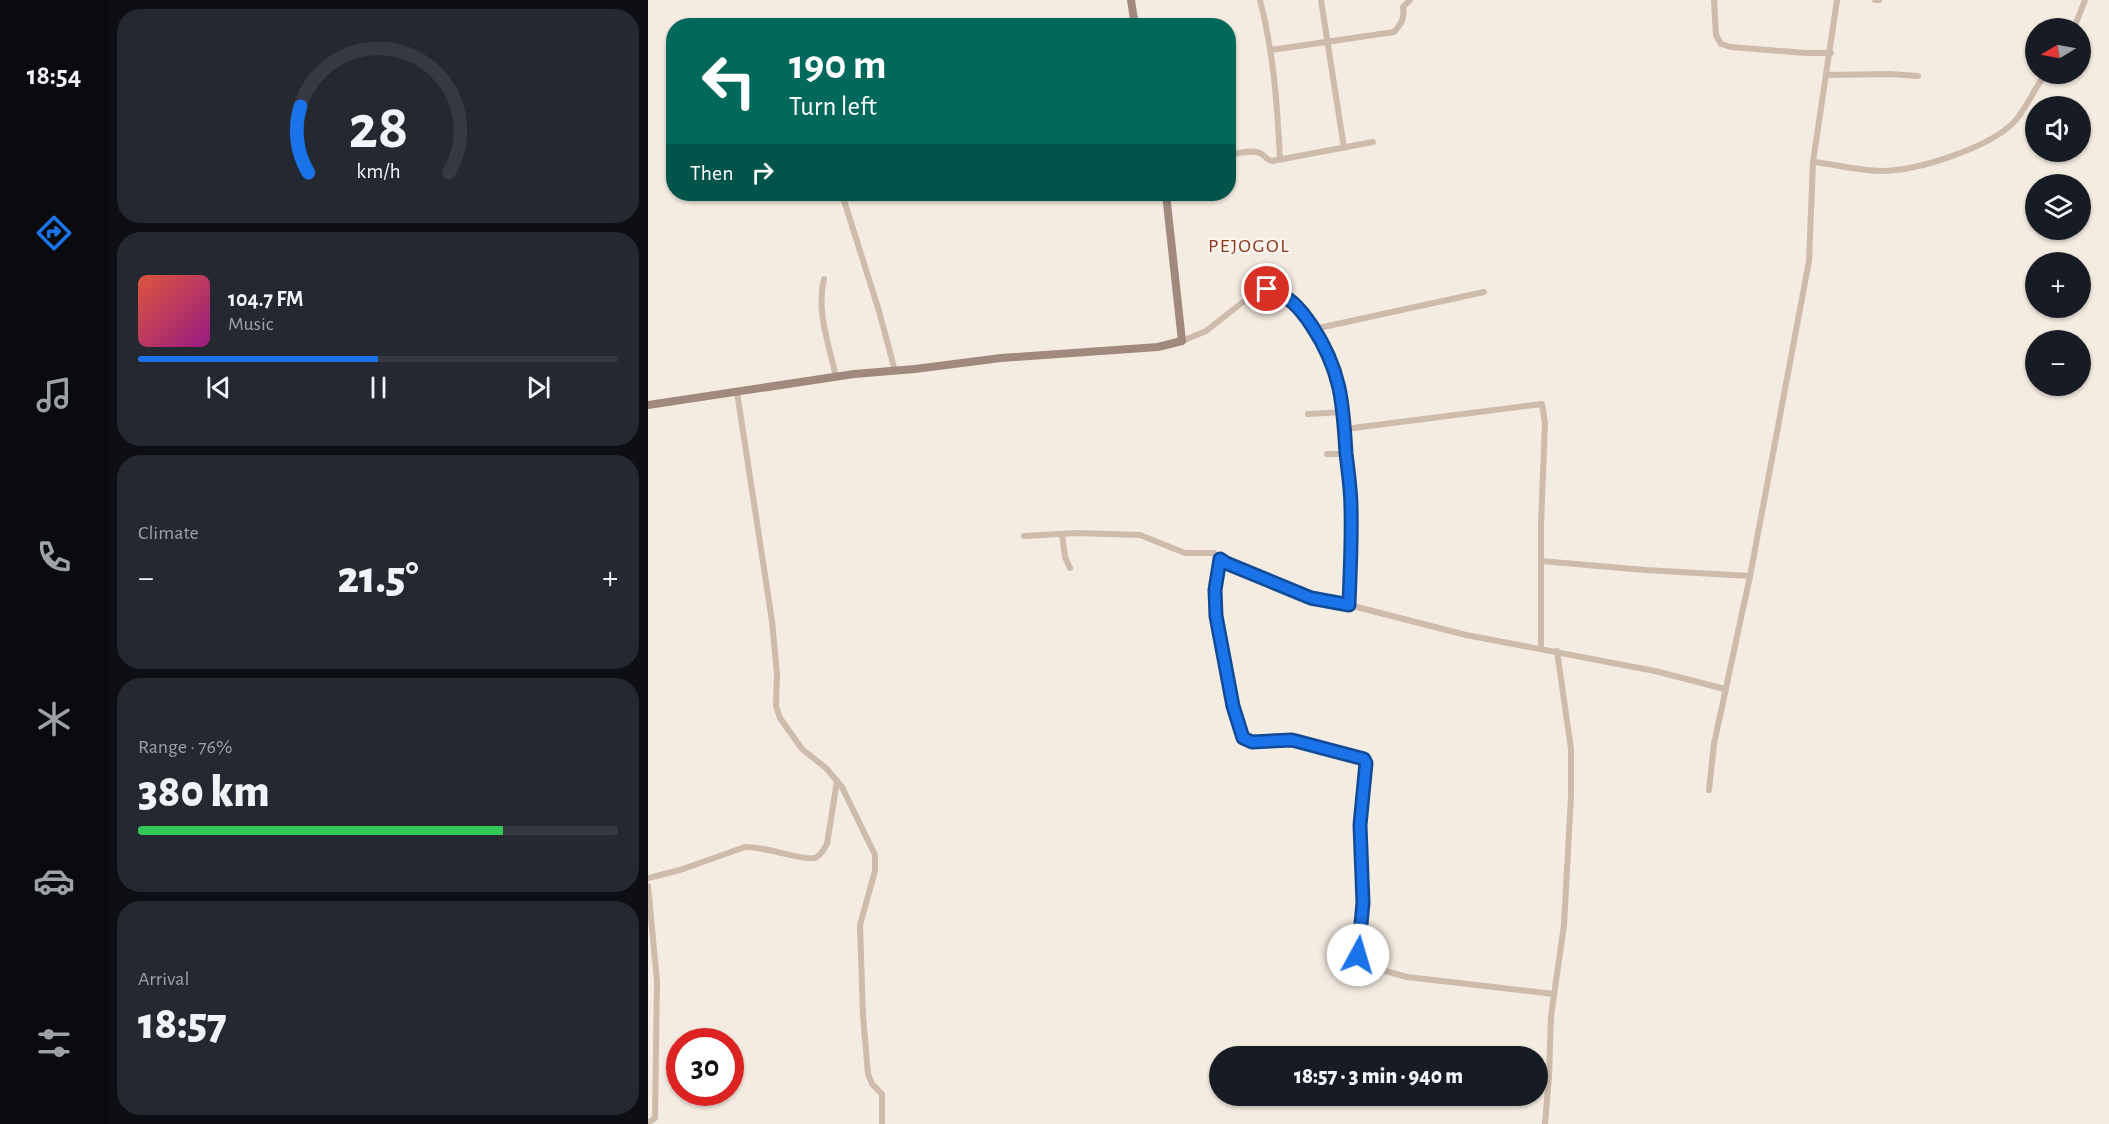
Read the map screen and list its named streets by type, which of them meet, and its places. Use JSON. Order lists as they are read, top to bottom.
{
  "districts": ["PEJOGOL"],
  "north": "left",
  "page": {
    "tabs": "18:54",
    "map_buttons": ["+", "−"],
    "turn": ["190 m", "Turn left"],
    "then": "Then",
    "song": ["104.7 FM", "Music"],
    "tile": [
      "Climate",
      ["Range · 76%", "380 km"],
      ["Arrival", "18:57"]
    ],
    "heat": ["−", "21.5°", "+"],
    "limit": "30",
    "trip": "18:57 · 3 min · 940 m",
    "gauge": ["28", "km/h"]
  }
}
